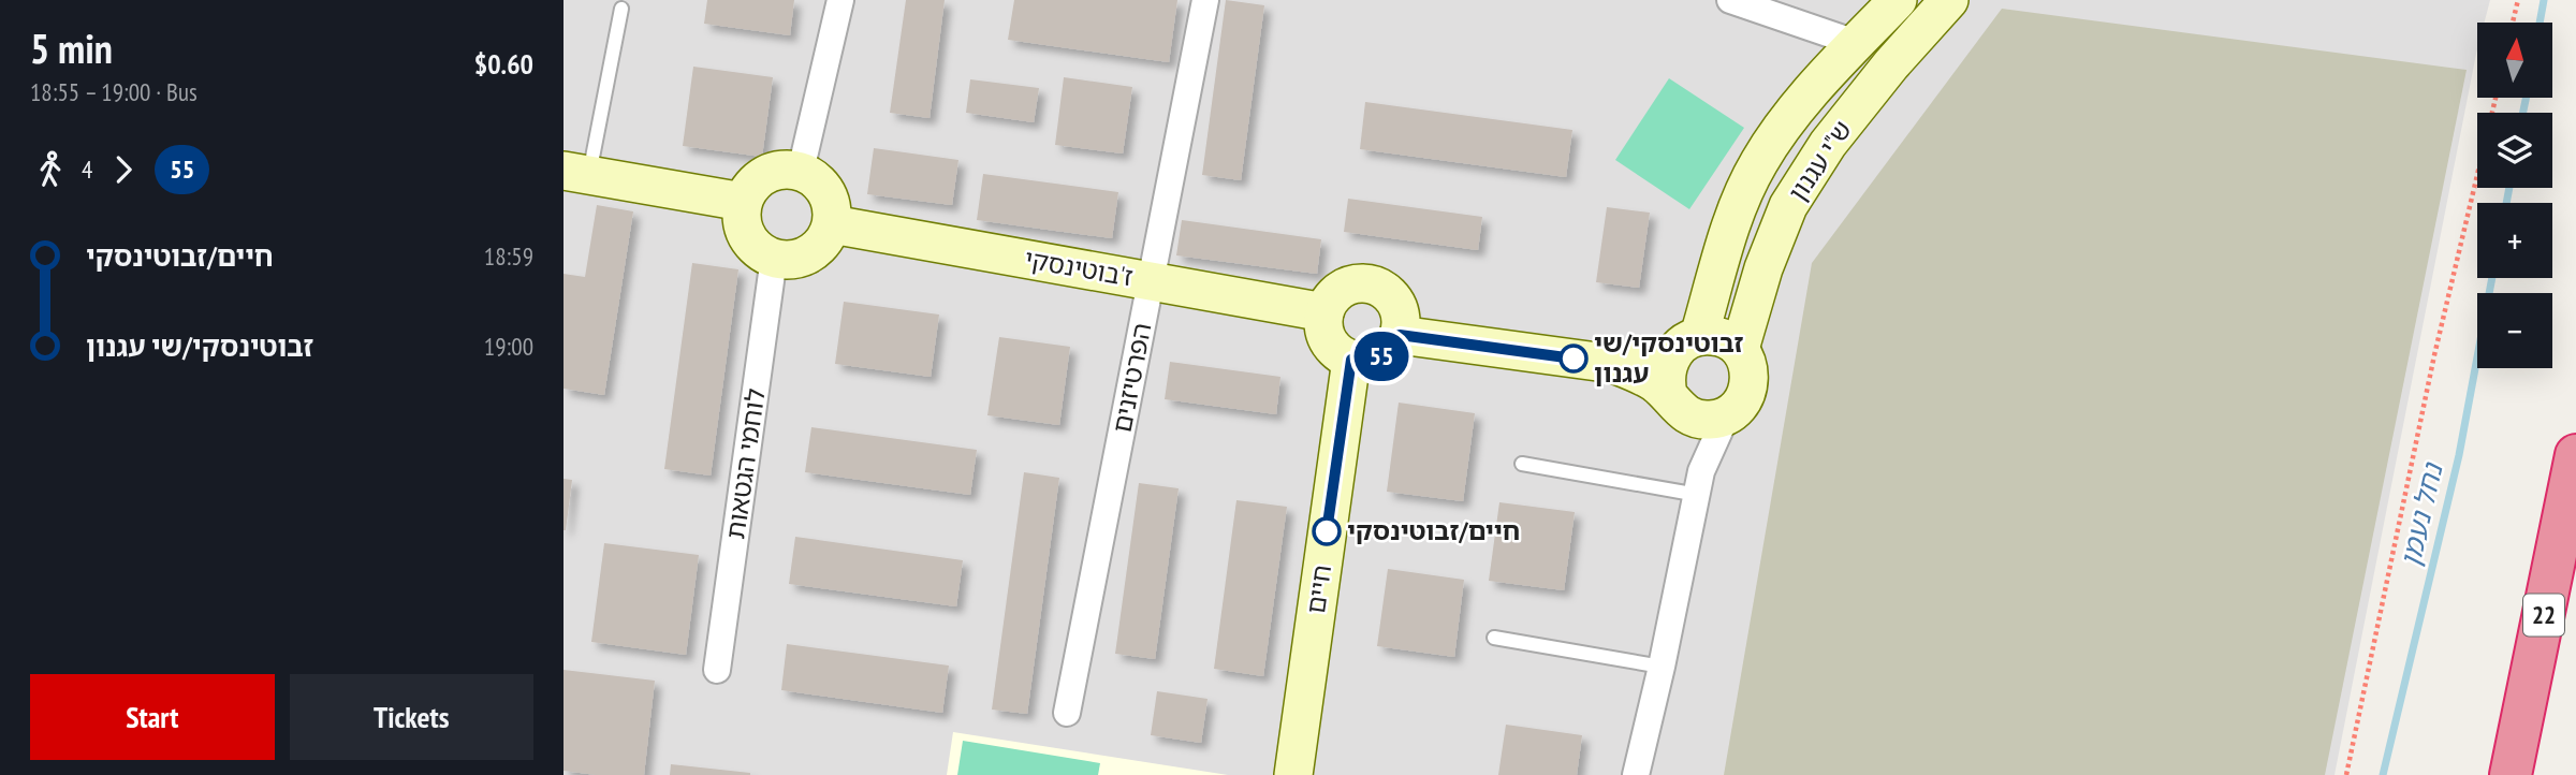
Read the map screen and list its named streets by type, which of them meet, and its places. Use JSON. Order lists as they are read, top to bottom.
{
  "streets": {
    "highway": ["22"],
    "street": [
      "ש\"י עגנון",
      "ז'בוטינסקי",
      "הפרטיזנים",
      "לוחמי הגטאות",
      "חיים"
    ]
  },
  "crossings": [
    ["ז'בוטינסקי", "הפרטיזנים"],
    ["ז'בוטינסקי", "לוחמי הגטאות"],
    ["ז'בוטינסקי", "חיים"]
  ],
  "water": ["נחל נעמן"],
  "places": ["זבוטינסקי/שי עגנון", "חיים/זבוטינסקי"],
  "lines": ["bus line 55"],
  "north": "top",
  "page": {
    "heading": ["5 min", "18:55 – 19:00 · Bus", "$0.60"],
    "on_map": "55",
    "map_buttons": ["+", "−"],
    "legs": ["4", "55"],
    "list": [
      {
        "name": "חיים/זבוטינסקי",
        "value": "18:59"
      },
      {
        "name": "זבוטינסקי/שי עגנון",
        "value": "19:00"
      }
    ],
    "buttons": ["Start", "Tickets"]
  }
}
